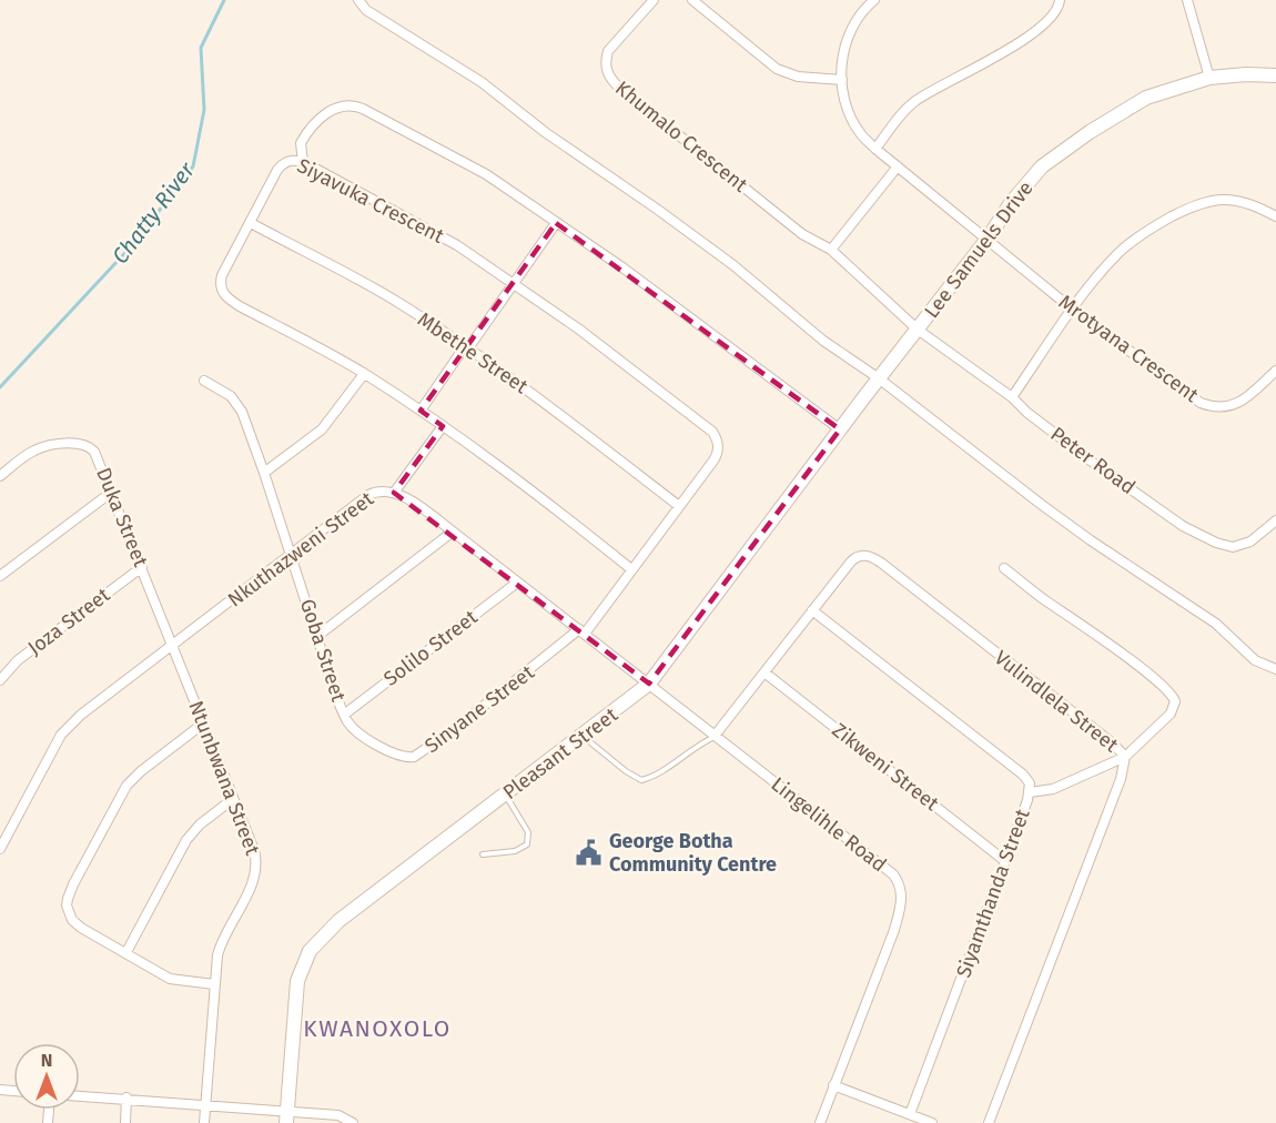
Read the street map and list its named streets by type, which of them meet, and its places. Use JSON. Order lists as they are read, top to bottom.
{
  "streets": {
    "street": [
      "Khumalo Crescent",
      "Siyavuka Crescent",
      "Lee Samuels Drive",
      "Mrotyana Crescent",
      "Mbethe Street",
      "Peter Road",
      "Duka Street",
      "Nkuthazweni Street",
      "Joza Street",
      "Solilo Street",
      "Goba Street",
      "Vulindlela Street",
      "Sinyane Street",
      "Pleasant Street",
      "Zikweni Street",
      "Ntunbwana Street",
      "Lingelihle Road",
      "Siyamthanda Street"
    ]
  },
  "crossings": [
    ["Khumalo Crescent", "Lee Samuels Drive"],
    ["Khumalo Crescent", "Peter Road"],
    ["Siyavuka Crescent", "Mbethe Street"],
    ["Siyavuka Crescent", "Nkuthazweni Street"],
    ["Siyavuka Crescent", "Sinyane Street"],
    ["Lee Samuels Drive", "Mrotyana Crescent"],
    ["Lee Samuels Drive", "Peter Road"],
    ["Lee Samuels Drive", "Pleasant Street"],
    ["Duka Street", "Nkuthazweni Street"],
    ["Duka Street", "Joza Street"],
    ["Duka Street", "Ntunbwana Street"],
    ["Nkuthazweni Street", "Solilo Street"],
    ["Nkuthazweni Street", "Goba Street"],
    ["Nkuthazweni Street", "Sinyane Street"],
    ["Nkuthazweni Street", "Pleasant Street"],
    ["Nkuthazweni Street", "Ntunbwana Street"],
    ["Nkuthazweni Street", "Lingelihle Road"],
    ["Solilo Street", "Goba Street"],
    ["Solilo Street", "Sinyane Street"],
    ["Goba Street", "Sinyane Street"],
    ["Vulindlela Street", "Zikweni Street"],
    ["Vulindlela Street", "Lingelihle Road"],
    ["Vulindlela Street", "Siyamthanda Street"],
    ["Pleasant Street", "Lingelihle Road"],
    ["Zikweni Street", "Siyamthanda Street"]
  ],
  "districts": ["KWANOXOLO"],
  "water": ["Chatty River"],
  "places": {
    "public building": ["George Botha Community Centre"]
  },
  "north": "top"
}
